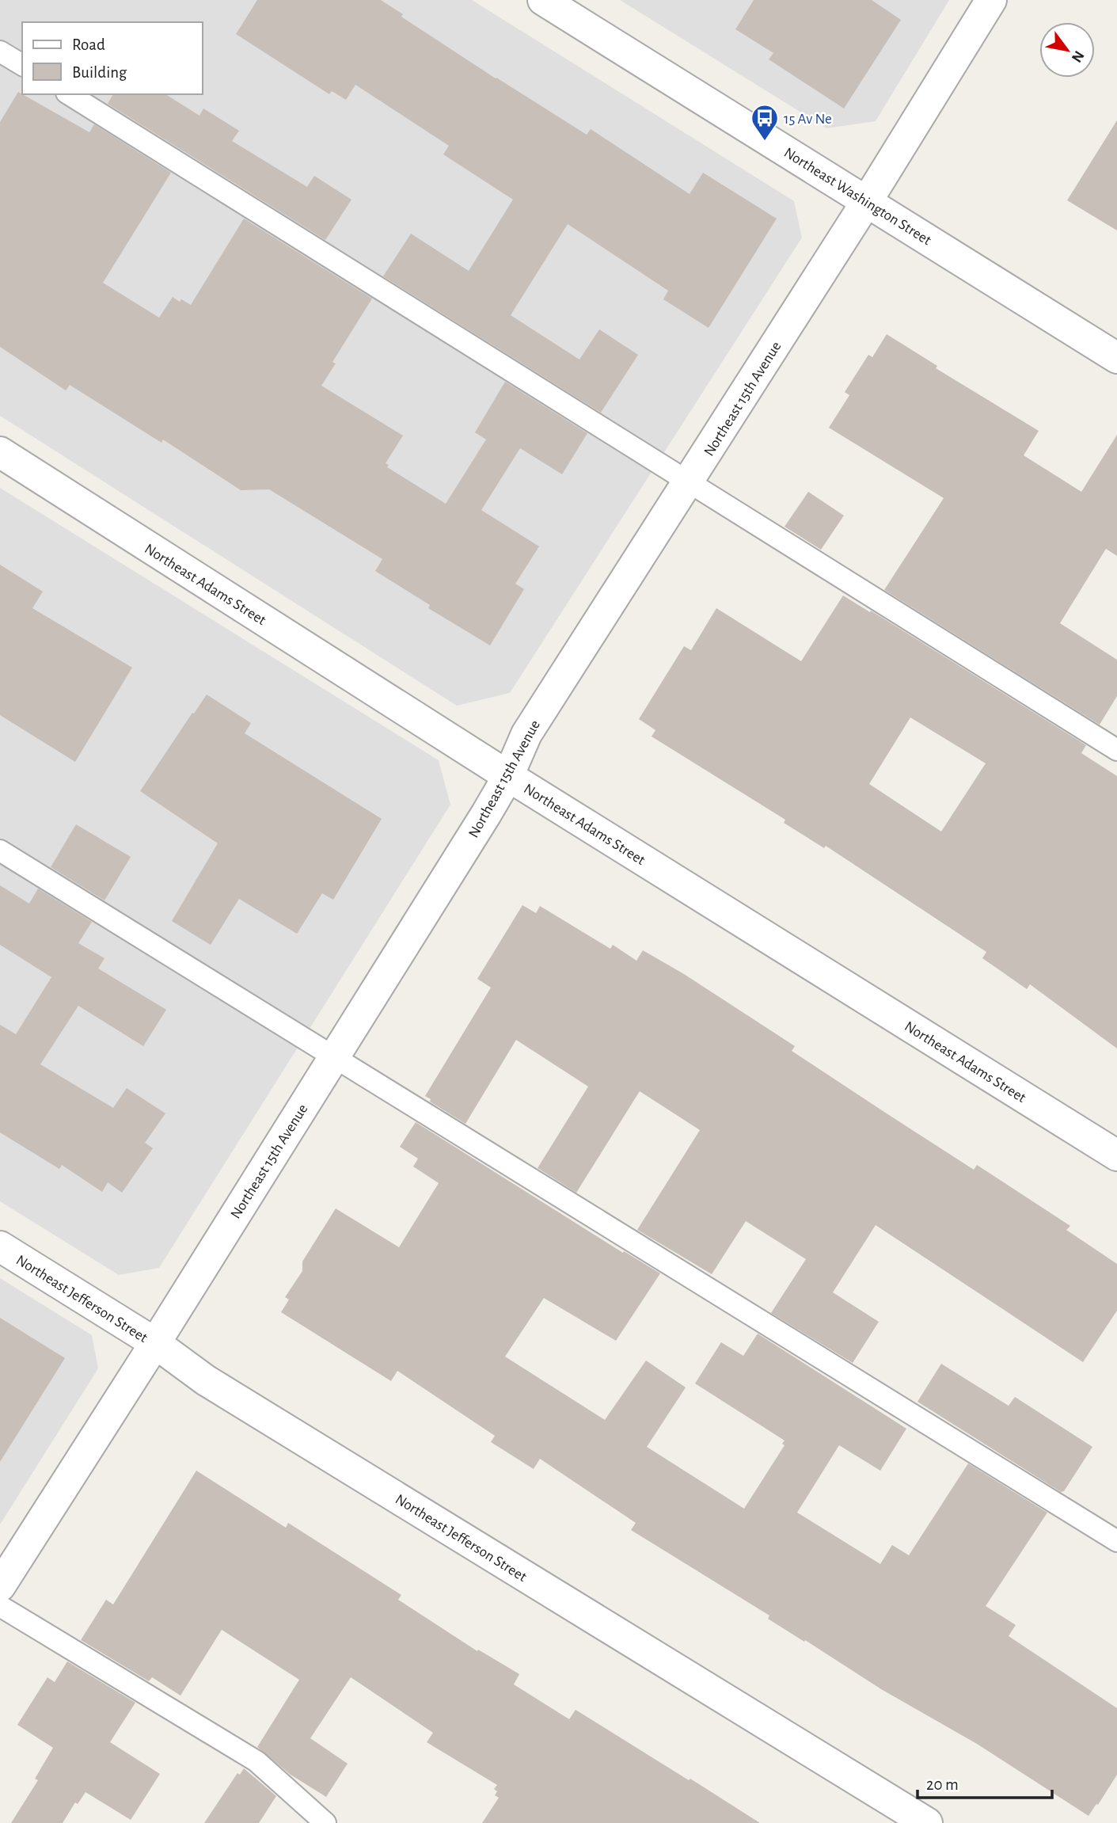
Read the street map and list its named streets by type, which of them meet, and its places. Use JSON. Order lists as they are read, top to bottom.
{
  "streets": {
    "street": [
      "Northeast Washington Street",
      "Northeast 15th Avenue",
      "Northeast Adams Street",
      "Northeast Jefferson Street"
    ]
  },
  "crossings": [
    ["Northeast Washington Street", "Northeast 15th Avenue"],
    ["Northeast 15th Avenue", "Northeast Adams Street"],
    ["Northeast 15th Avenue", "Northeast Jefferson Street"]
  ],
  "places": {
    "bus stop": ["15 Av Ne"]
  },
  "legend": ["Road", "Building"],
  "scale_bar": "20 m",
  "north": "bottom right"
}
